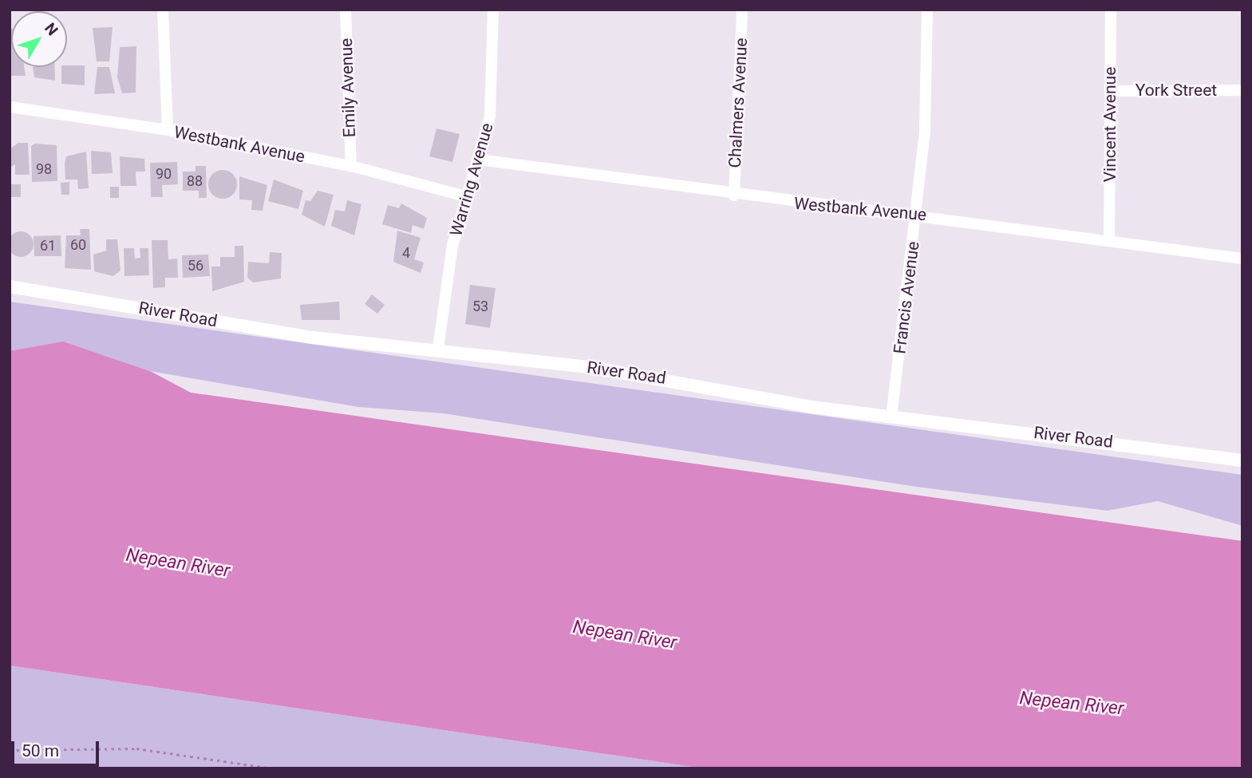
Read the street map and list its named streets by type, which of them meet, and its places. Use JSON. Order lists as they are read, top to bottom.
{
  "streets": {
    "street": [
      "Emily Avenue",
      "York Street",
      "Chalmers Avenue",
      "Vincent Avenue",
      "Westbank Avenue",
      "Warring Avenue",
      "Francis Avenue",
      "River Road"
    ]
  },
  "crossings": [
    ["Emily Avenue", "Westbank Avenue"],
    ["York Street", "Vincent Avenue"],
    ["Chalmers Avenue", "Westbank Avenue"],
    ["Vincent Avenue", "Westbank Avenue"],
    ["Westbank Avenue", "Warring Avenue"],
    ["Westbank Avenue", "Francis Avenue"],
    ["Warring Avenue", "River Road"],
    ["Francis Avenue", "River Road"]
  ],
  "water": ["Nepean River"],
  "house_numbers": [
    "98",
    "90",
    "88",
    "60",
    "61",
    "4",
    "56",
    "53"
  ],
  "scale_bar": "50 m",
  "north": "top right"
}
